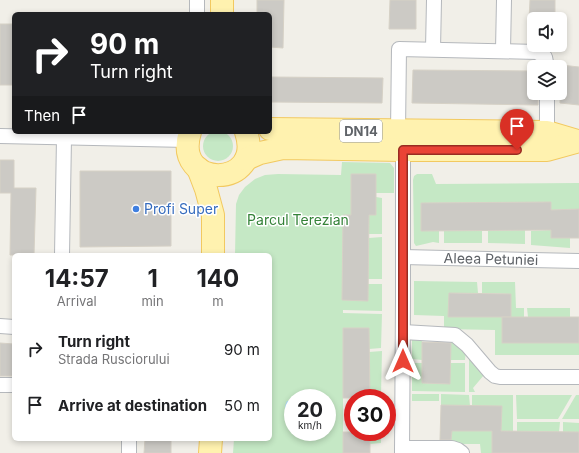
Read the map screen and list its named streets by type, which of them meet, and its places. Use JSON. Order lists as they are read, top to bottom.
{
  "streets": {
    "main road": ["DN14"],
    "street": ["Aleea Petuniei"]
  },
  "parks": ["Parcul Terezian"],
  "places": ["Profi Super"],
  "page": {
    "turn": ["90 m", "Turn right"],
    "then": "Then",
    "eta": [
      "14:57",
      "Arrival",
      "1",
      "min",
      "140",
      "m"
    ],
    "list": [
      {
        "name": "Turn right",
        "note": "Strada Rusciorului",
        "value": "90 m"
      },
      {
        "name": "Arrive at destination",
        "value": "50 m"
      }
    ],
    "speed": "20 km/h",
    "limit": "30"
  }
}
